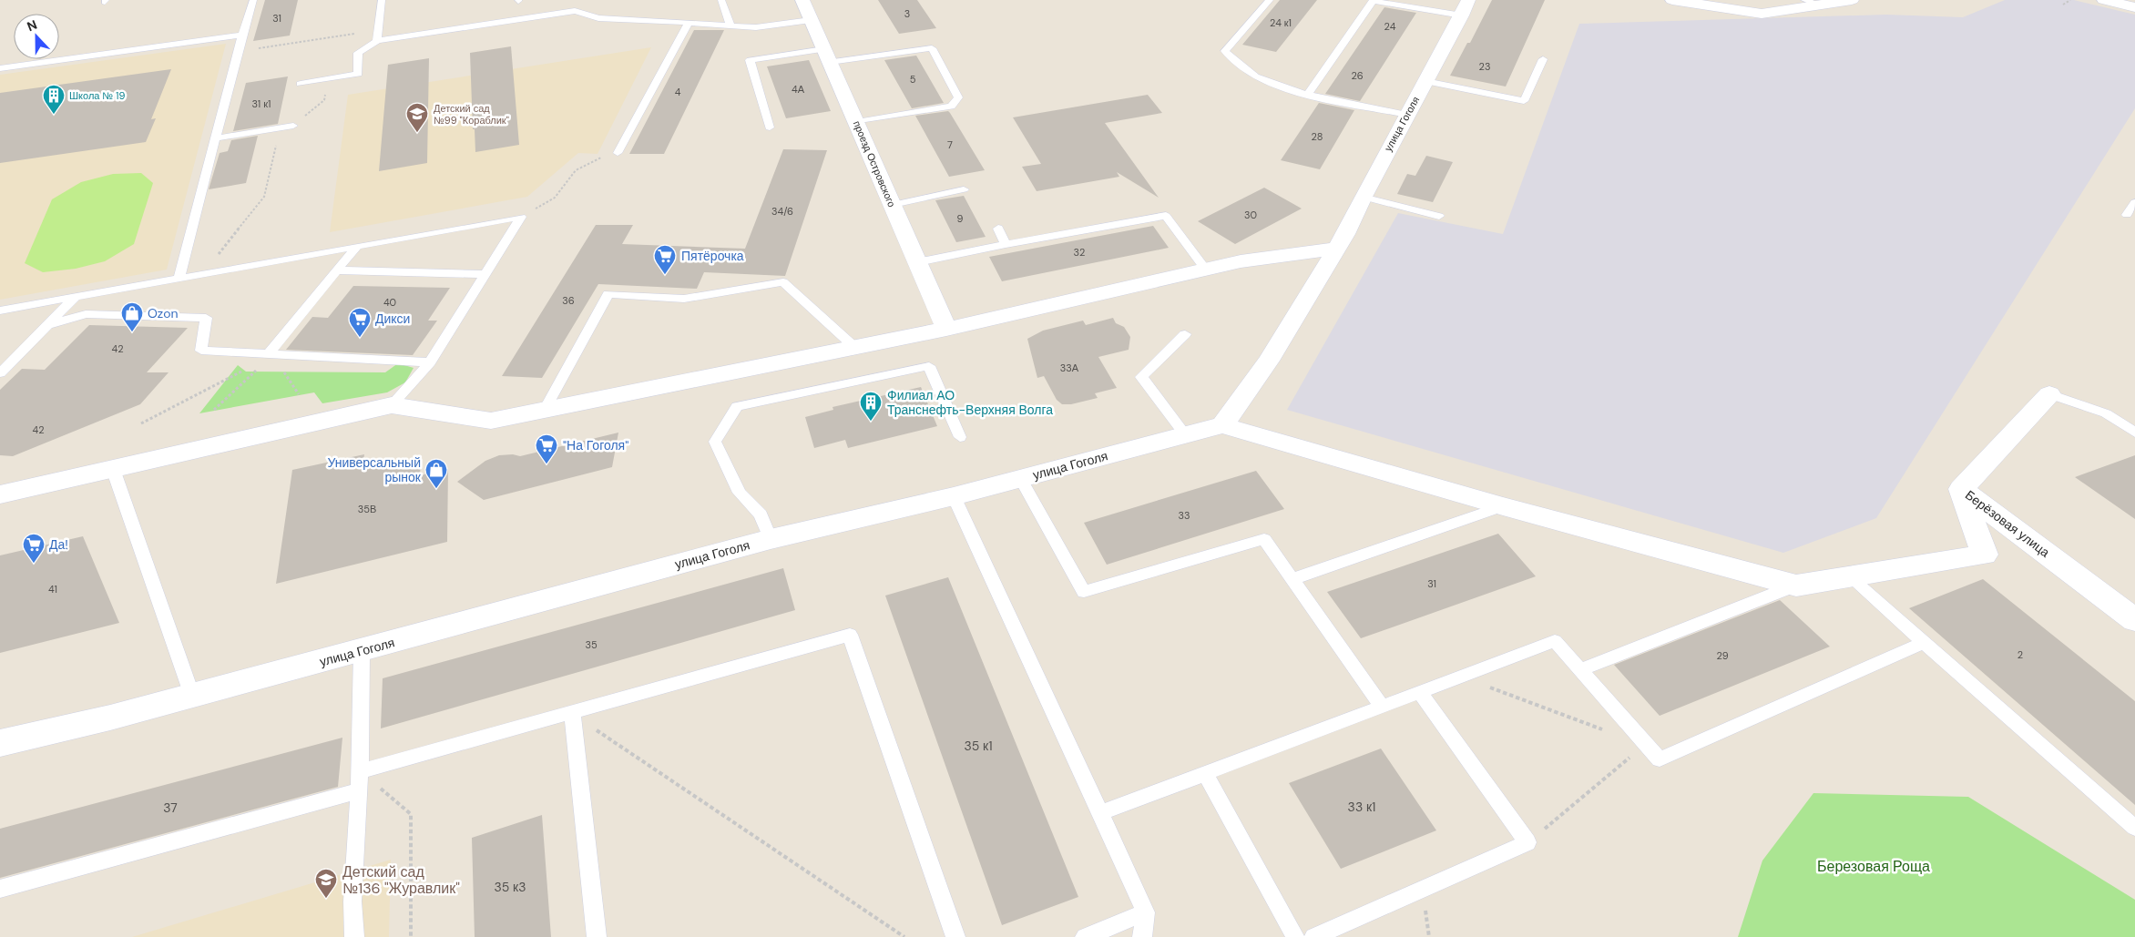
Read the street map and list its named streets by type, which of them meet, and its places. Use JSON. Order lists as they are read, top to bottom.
{
  "streets": {
    "street": ["улица Гоголя", "проезд Островского", "Берёзовая улица"]
  },
  "parks": ["Березовая Роща"],
  "places": {
    "building": ["Школа № 19", "Филиал АО Транснефть-Верхняя Волга"],
    "school or university": ["Детский сад №99 \"Кораблик\"", "Детский сад №136 \"Журавлик\""],
    "supermarket": [
      "Пятёрочка",
      "Дикси",
      "\"На Гоголя\"",
      "Да!"
    ],
    "shop": ["Ozon", "Универсальный рынок"]
  },
  "house_numbers": [
    "3",
    "31",
    "24 к1",
    "24",
    "23",
    "26",
    "5",
    "4А",
    "4",
    "31 к1",
    "28",
    "7",
    "34/6",
    "30",
    "9",
    "32",
    "36",
    "40",
    "42",
    "33А",
    "42",
    "35В",
    "33",
    "31",
    "41",
    "35",
    "2",
    "29",
    "35 к1",
    "33 к1",
    "37",
    "35 к3"
  ],
  "north": "top"
}
